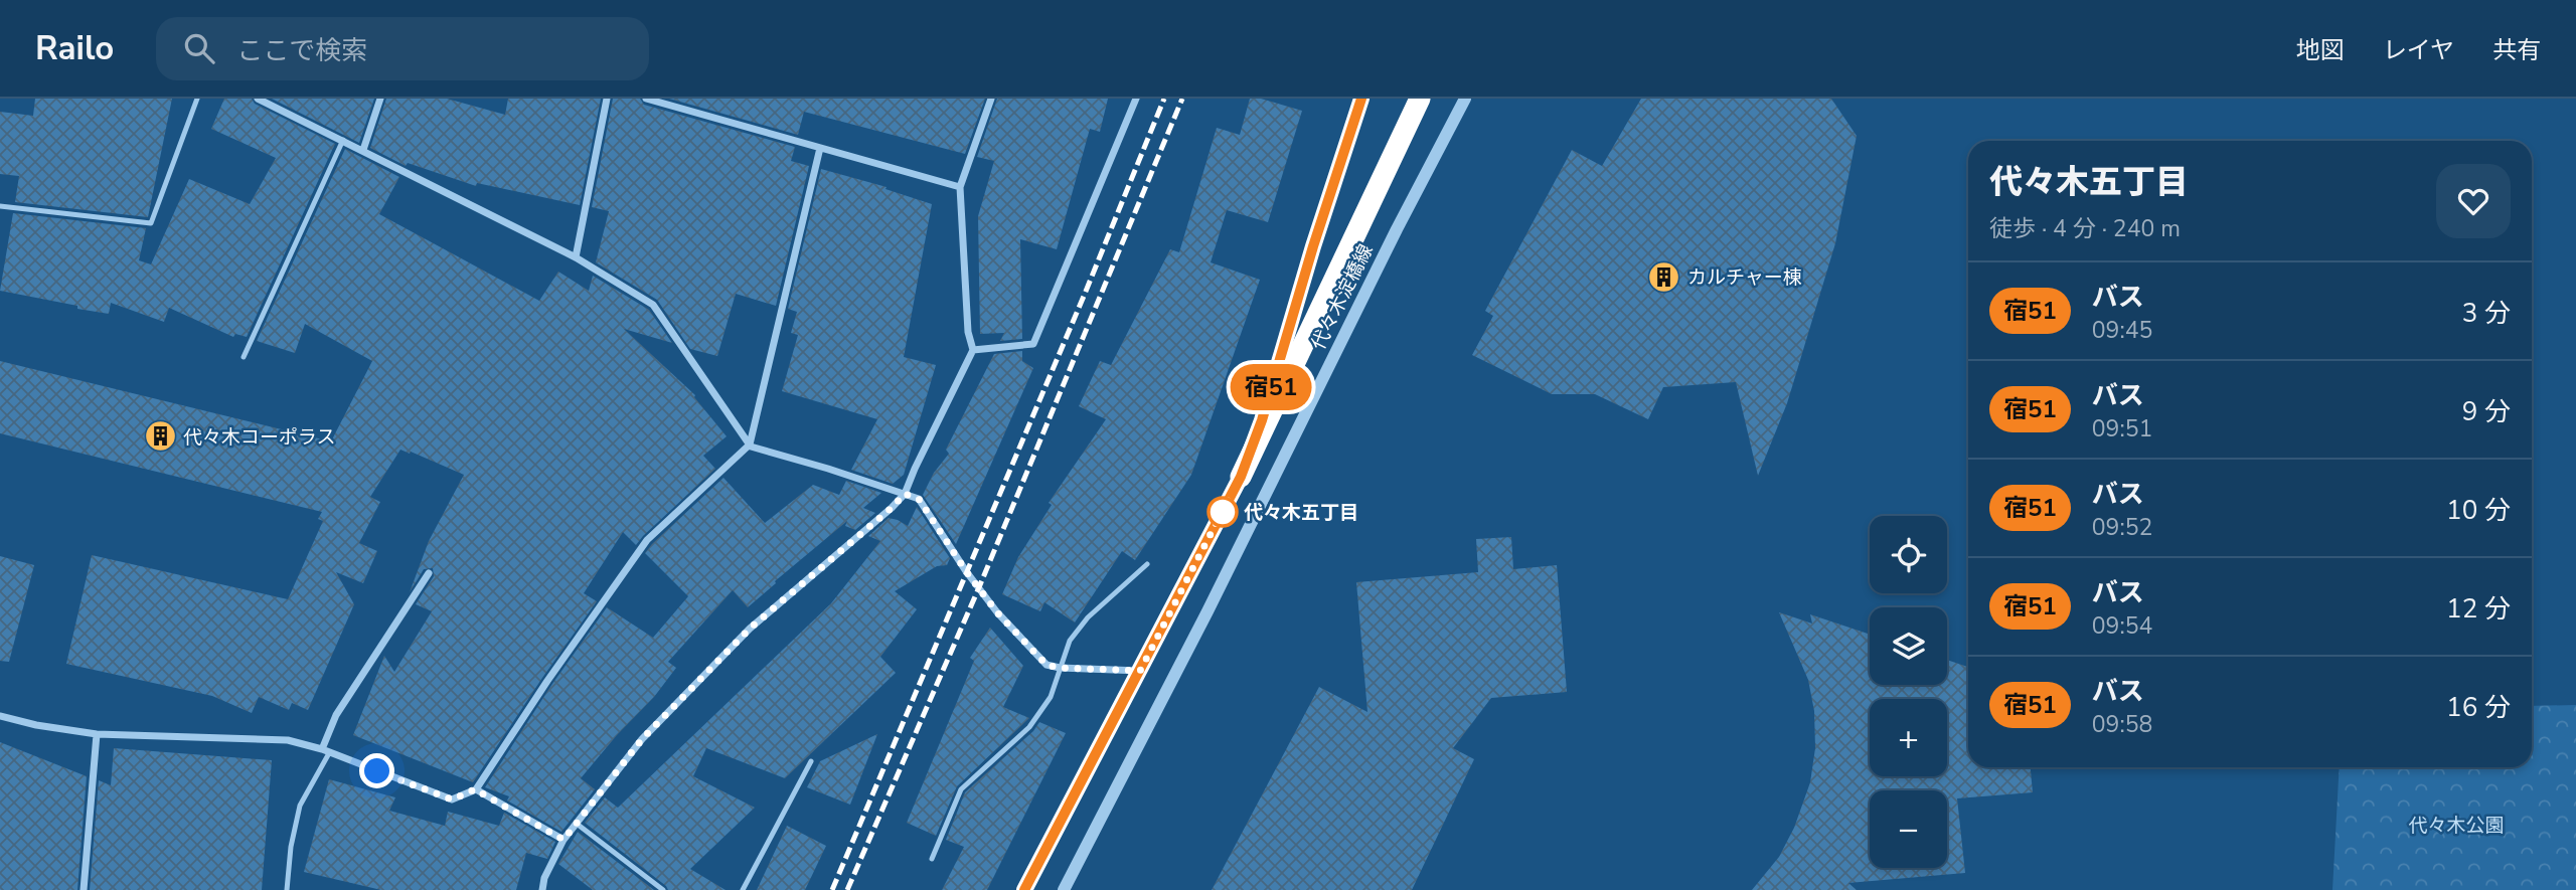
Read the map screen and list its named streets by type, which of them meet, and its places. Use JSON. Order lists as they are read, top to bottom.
{
  "streets": {
    "street": ["代々木淀橋線"]
  },
  "parks": ["代々木公園"],
  "places": {
    "building": ["カルチャー棟", "代々木コーポラス"],
    "other": ["代々木五丁目"]
  },
  "lines": ["bus line 宿51"],
  "page": {
    "header": "Railo",
    "search": "ここで検索",
    "nav": ["地図", "レイヤ", "共有"],
    "on_map": "宿51",
    "heading": ["代々木五丁目", "徒歩 · 4 分 · 240 m"],
    "list": [
      {
        "mark": "宿51",
        "name": "バス",
        "note": "09:45",
        "value": "3 分"
      },
      {
        "mark": "宿51",
        "name": "バス",
        "note": "09:51",
        "value": "9 分"
      },
      {
        "mark": "宿51",
        "name": "バス",
        "note": "09:52",
        "value": "10 分"
      },
      {
        "mark": "宿51",
        "name": "バス",
        "note": "09:54",
        "value": "12 分"
      },
      {
        "mark": "宿51",
        "name": "バス",
        "note": "09:58",
        "value": "16 分"
      }
    ],
    "map_buttons": ["+", "−"]
  }
}
